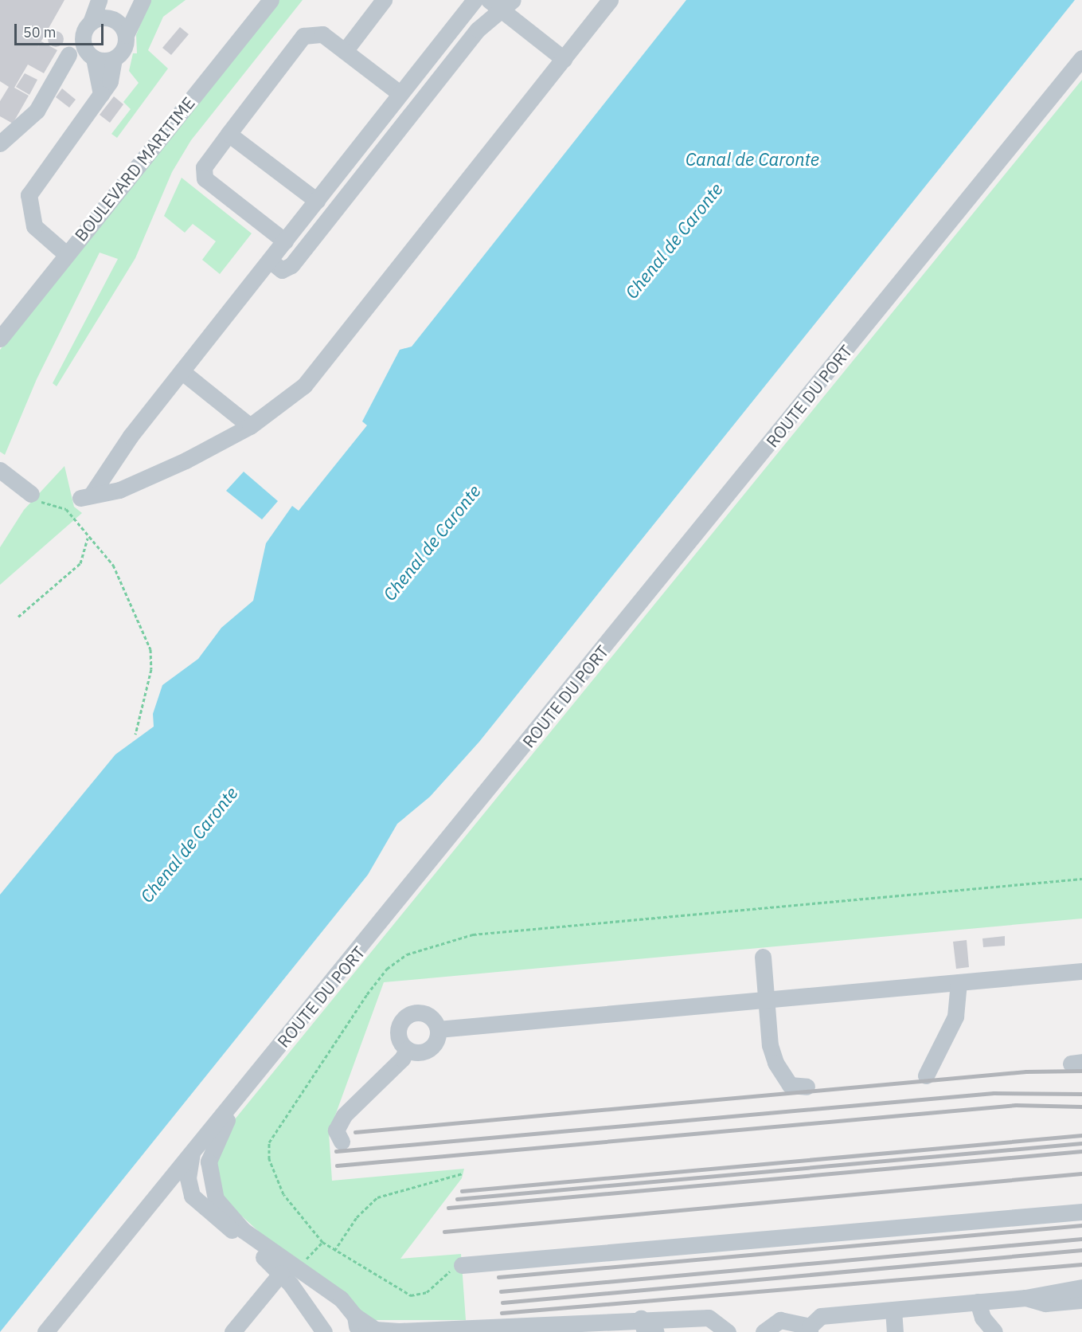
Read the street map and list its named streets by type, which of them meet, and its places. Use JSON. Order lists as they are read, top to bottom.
{
  "streets": {
    "street": ["BOULEVARD MARITIME", "ROUTE DU PORT"]
  },
  "water": ["Canal de Caronte", "Chenal de Caronte"],
  "scale_bar": "50 m"
}
